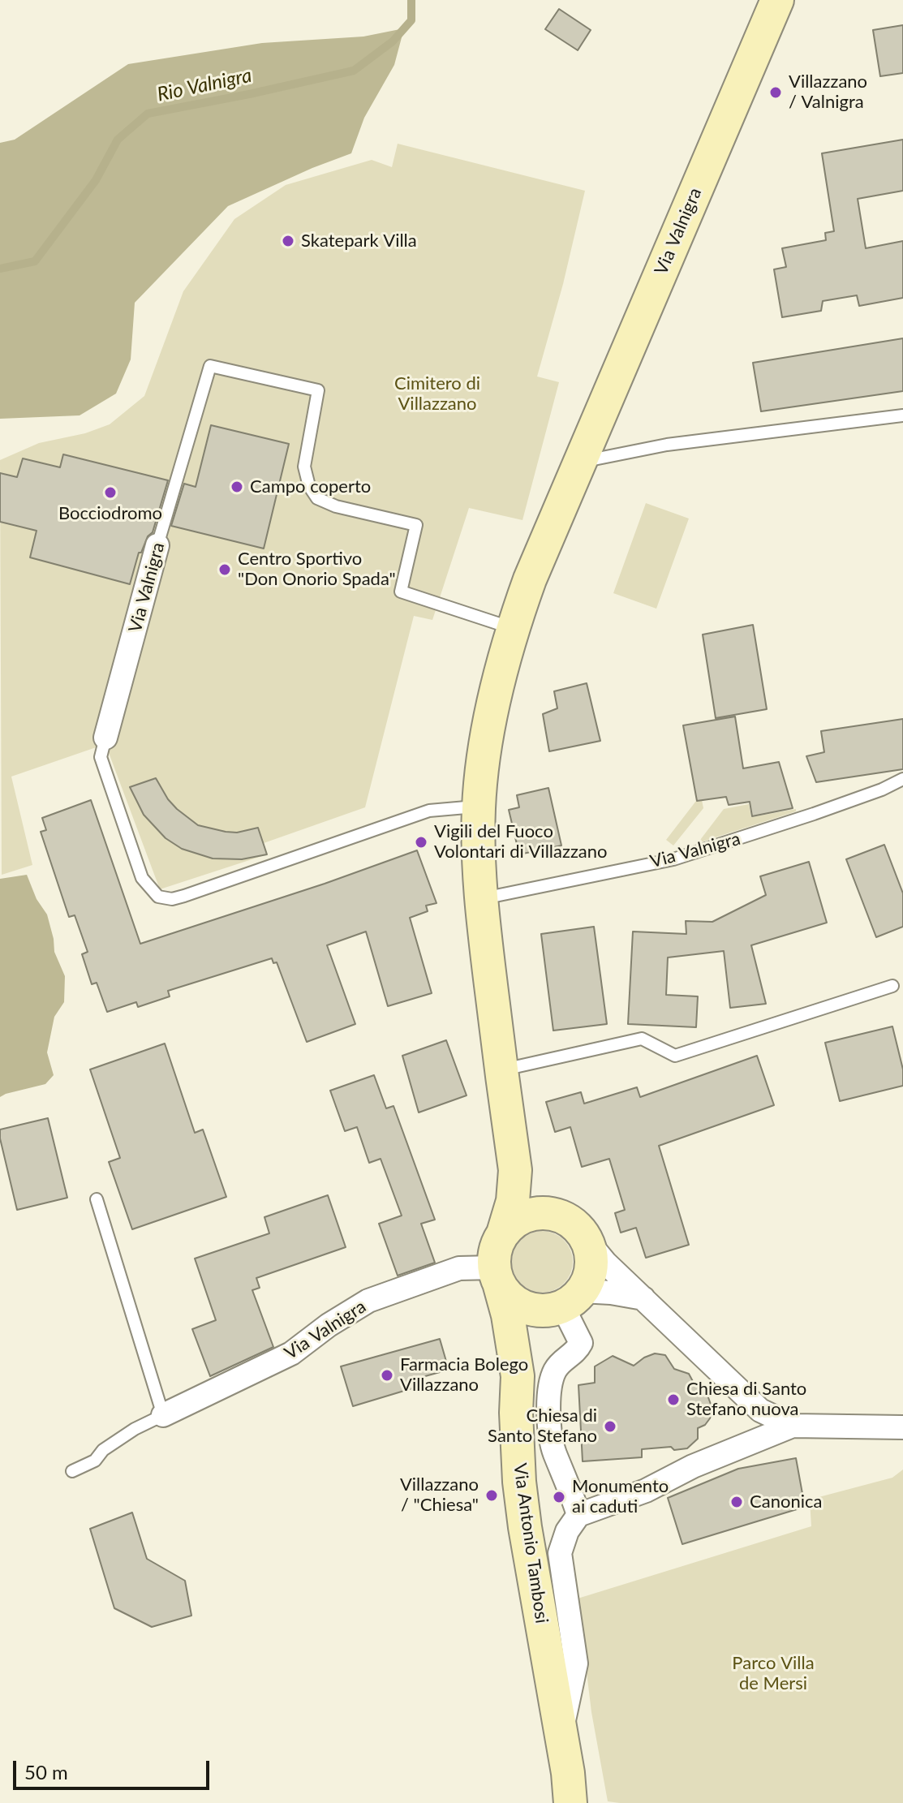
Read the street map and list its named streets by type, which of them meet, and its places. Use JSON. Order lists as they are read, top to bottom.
{
  "streets": {
    "main road": ["Via Valnigra", "Via Antonio Tambosi"]
  },
  "crossings": [
    ["Via Valnigra", "Via Antonio Tambosi"]
  ],
  "water": ["Rio Valnigra"],
  "parks": ["Cimitero di Villazzano", "Parco Villa de Mersi"],
  "places": [
    "Villazzano / Valnigra",
    "Skatepark Villa",
    "Campo coperto",
    "Bocciodromo",
    "Centro Sportivo \"Don Onorio Spada\"",
    "Vigili del Fuoco Volontari di Villazzano",
    "Farmacia Bolego Villazzano",
    "Chiesa di Santo Stefano nuova",
    "Chiesa di Santo Stefano",
    "Villazzano / \"Chiesa\"",
    "Monumento ai caduti",
    "Canonica"
  ],
  "scale_bar": "50 m"
}
